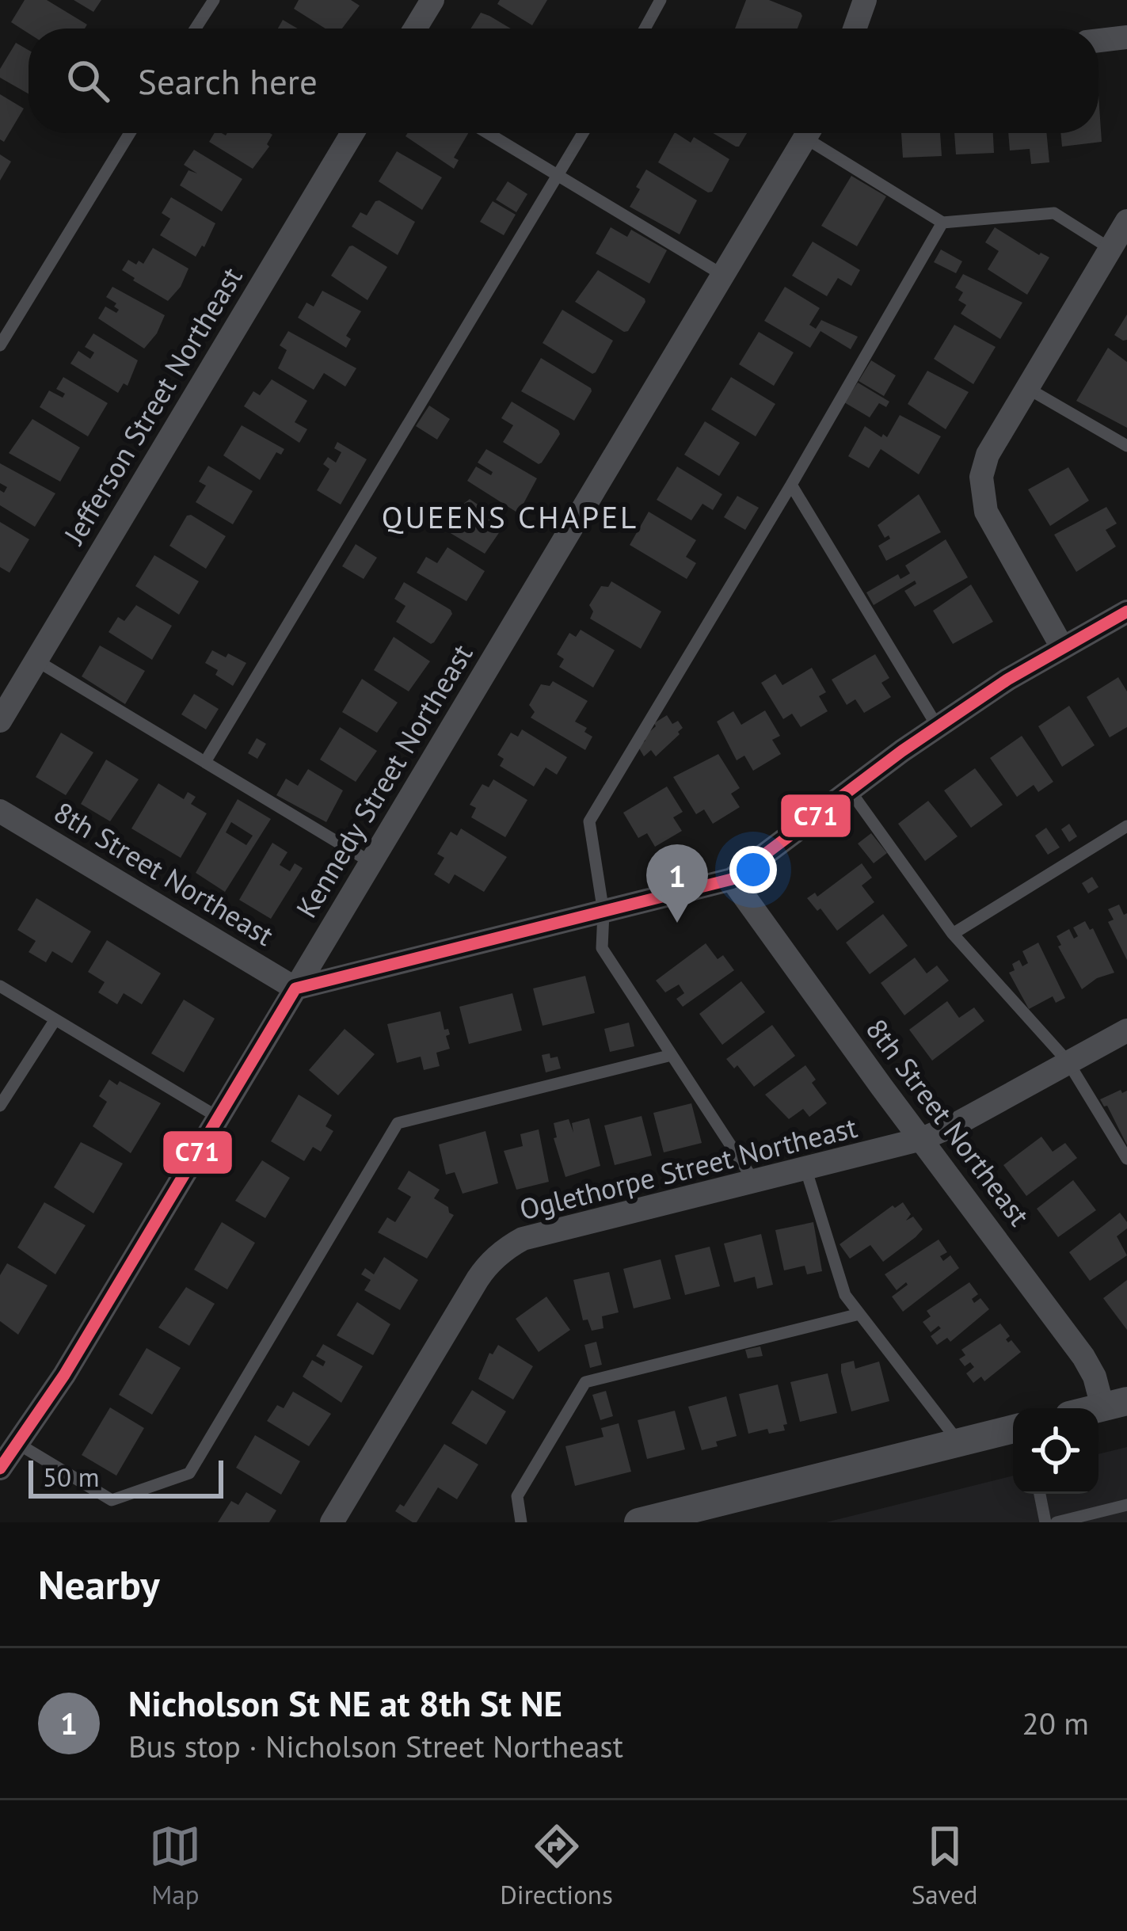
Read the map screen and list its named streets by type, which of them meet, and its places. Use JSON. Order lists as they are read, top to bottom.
{
  "streets": {
    "street": [
      "Jefferson Street Northeast",
      "Kennedy Street Northeast",
      "8th Street Northeast",
      "Oglethorpe Street Northeast"
    ]
  },
  "crossings": [
    ["Kennedy Street Northeast", "8th Street Northeast"],
    ["8th Street Northeast", "Oglethorpe Street Northeast"]
  ],
  "districts": ["QUEENS CHAPEL"],
  "lines": ["transit line C71"],
  "scale_bar": "50 m",
  "page": {
    "search": "Search here",
    "pins": "1",
    "scale": "50 m",
    "heading": "Nearby",
    "list": [
      {
        "mark": "1",
        "name": "Nicholson St NE at 8th St NE",
        "note": "Bus stop · Nicholson Street Northeast",
        "value": "20 m"
      }
    ],
    "nav": ["Map", "Directions", "Saved"]
  }
}
